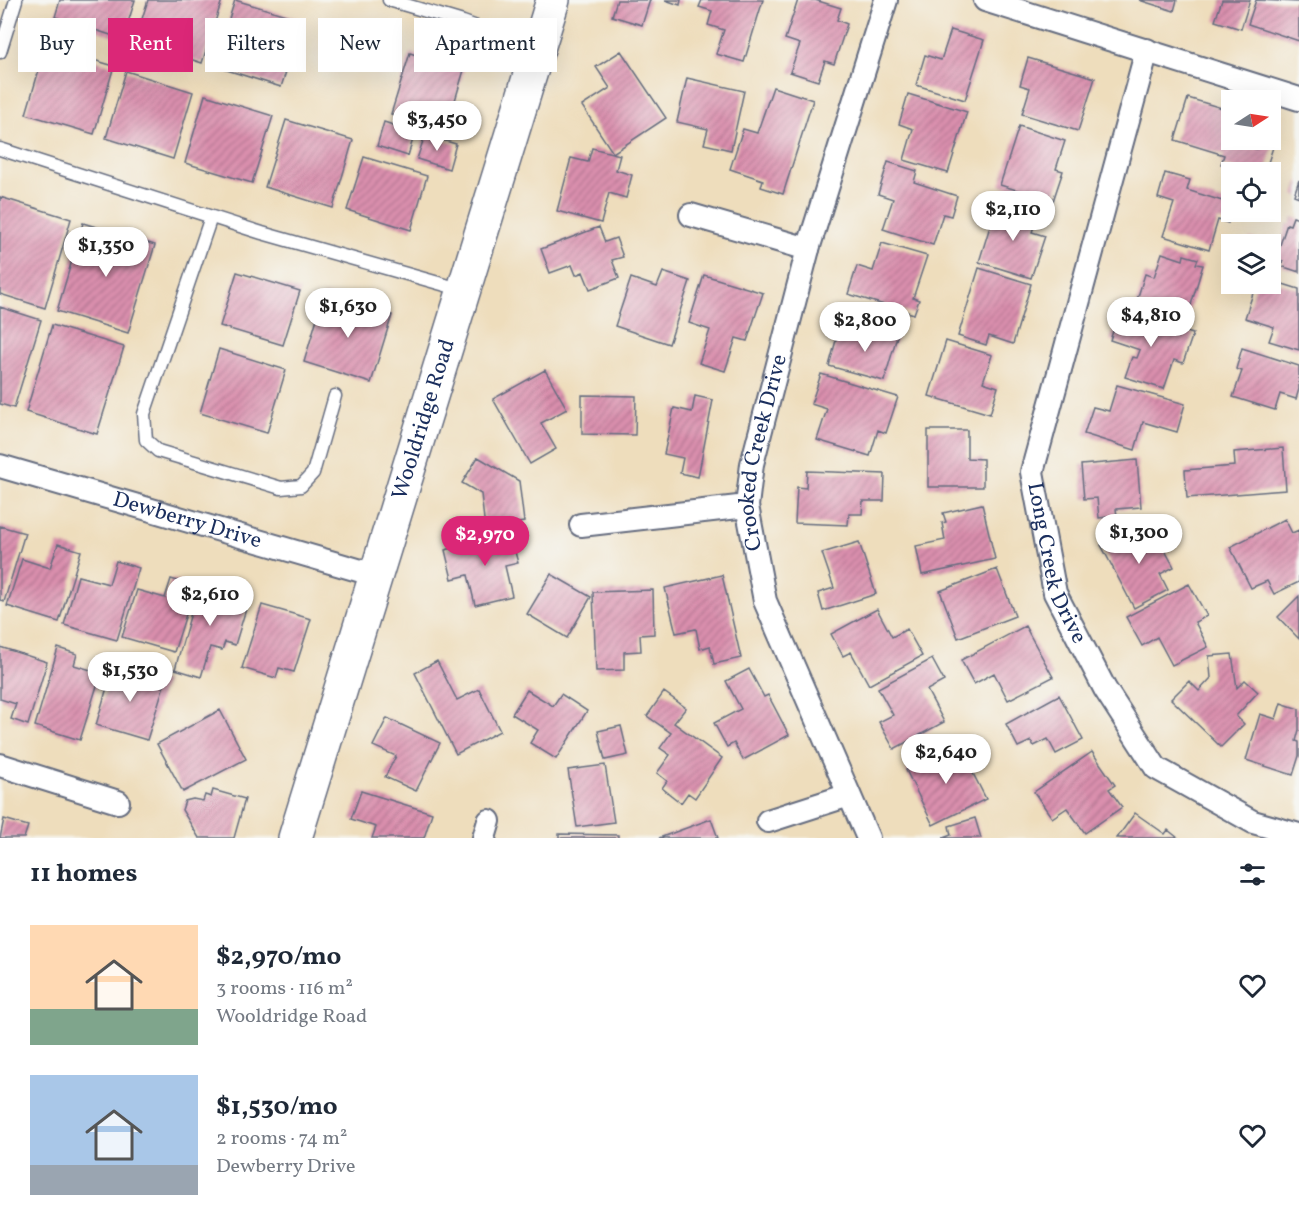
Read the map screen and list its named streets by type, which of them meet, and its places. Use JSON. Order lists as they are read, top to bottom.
{
  "streets": {
    "main road": ["Wooldridge Road"],
    "street": ["Crooked Creek Drive", "Dewberry Drive", "Long Creek Drive"]
  },
  "crossings": [
    ["Wooldridge Road", "Dewberry Drive"]
  ],
  "north": "right",
  "page": {
    "chip": [
      "Buy",
      "Rent",
      "Filters",
      "New",
      "Apartment"
    ],
    "price": [
      "$3,450",
      "$2,110",
      "$1,350",
      "$1,630",
      "$4,810",
      "$2,800",
      "$1,300",
      "$2,970",
      "$2,610",
      "$1,530",
      "$2,640"
    ],
    "heading": "11 homes",
    "list": [
      {
        "name": "$2,970/mo",
        "note": "3 rooms · 116 m² · Wooldridge Road"
      },
      {
        "name": "$1,530/mo",
        "note": "2 rooms · 74 m² · Dewberry Drive"
      }
    ]
  }
}
